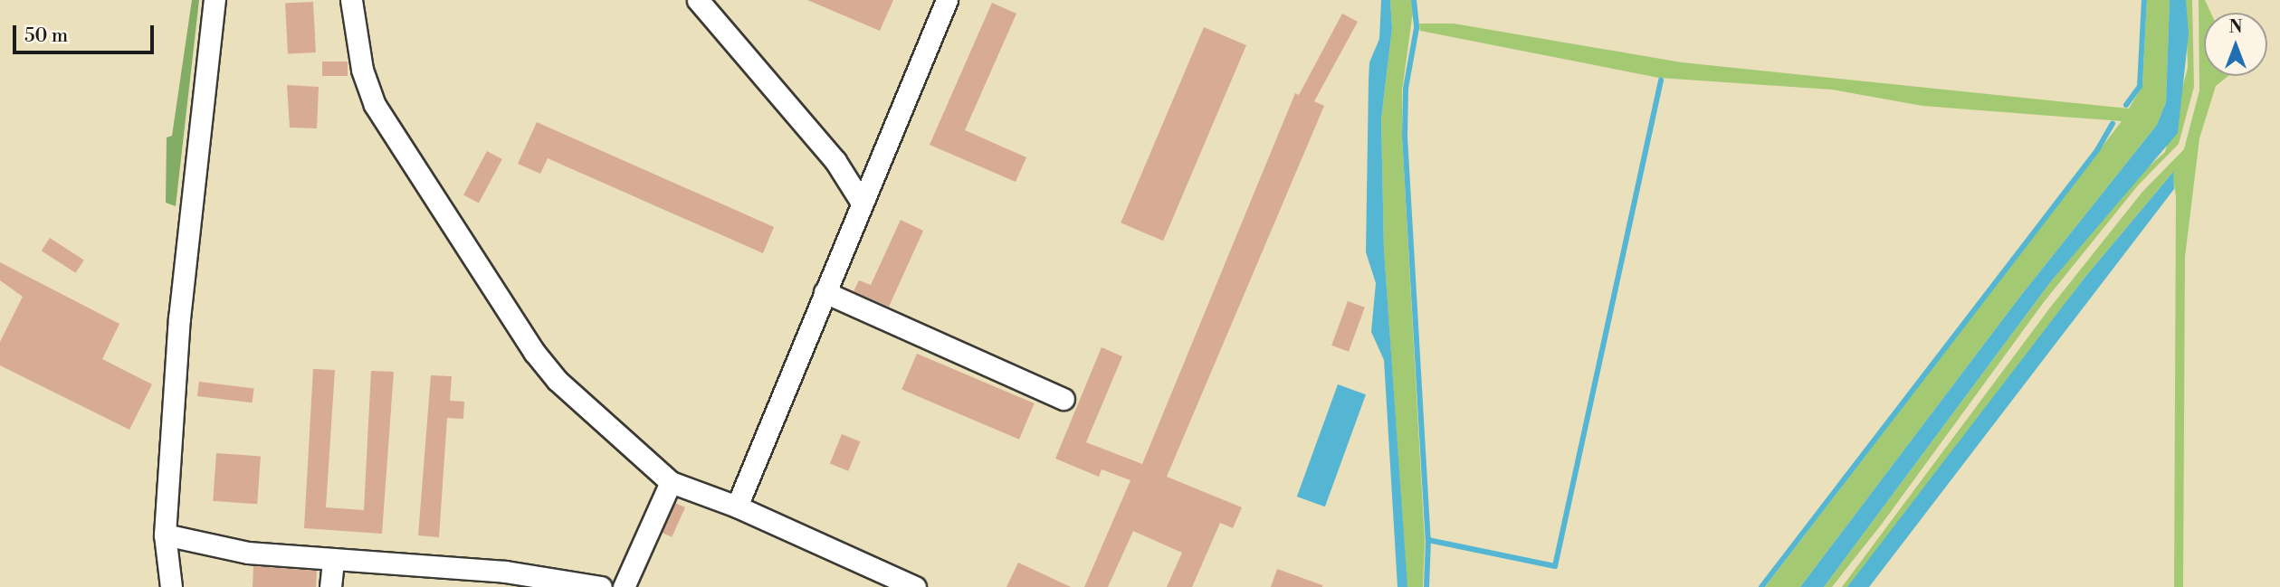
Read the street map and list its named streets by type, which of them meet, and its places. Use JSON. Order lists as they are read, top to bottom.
{
  "scale_bar": "50 m",
  "north": "top"
}
